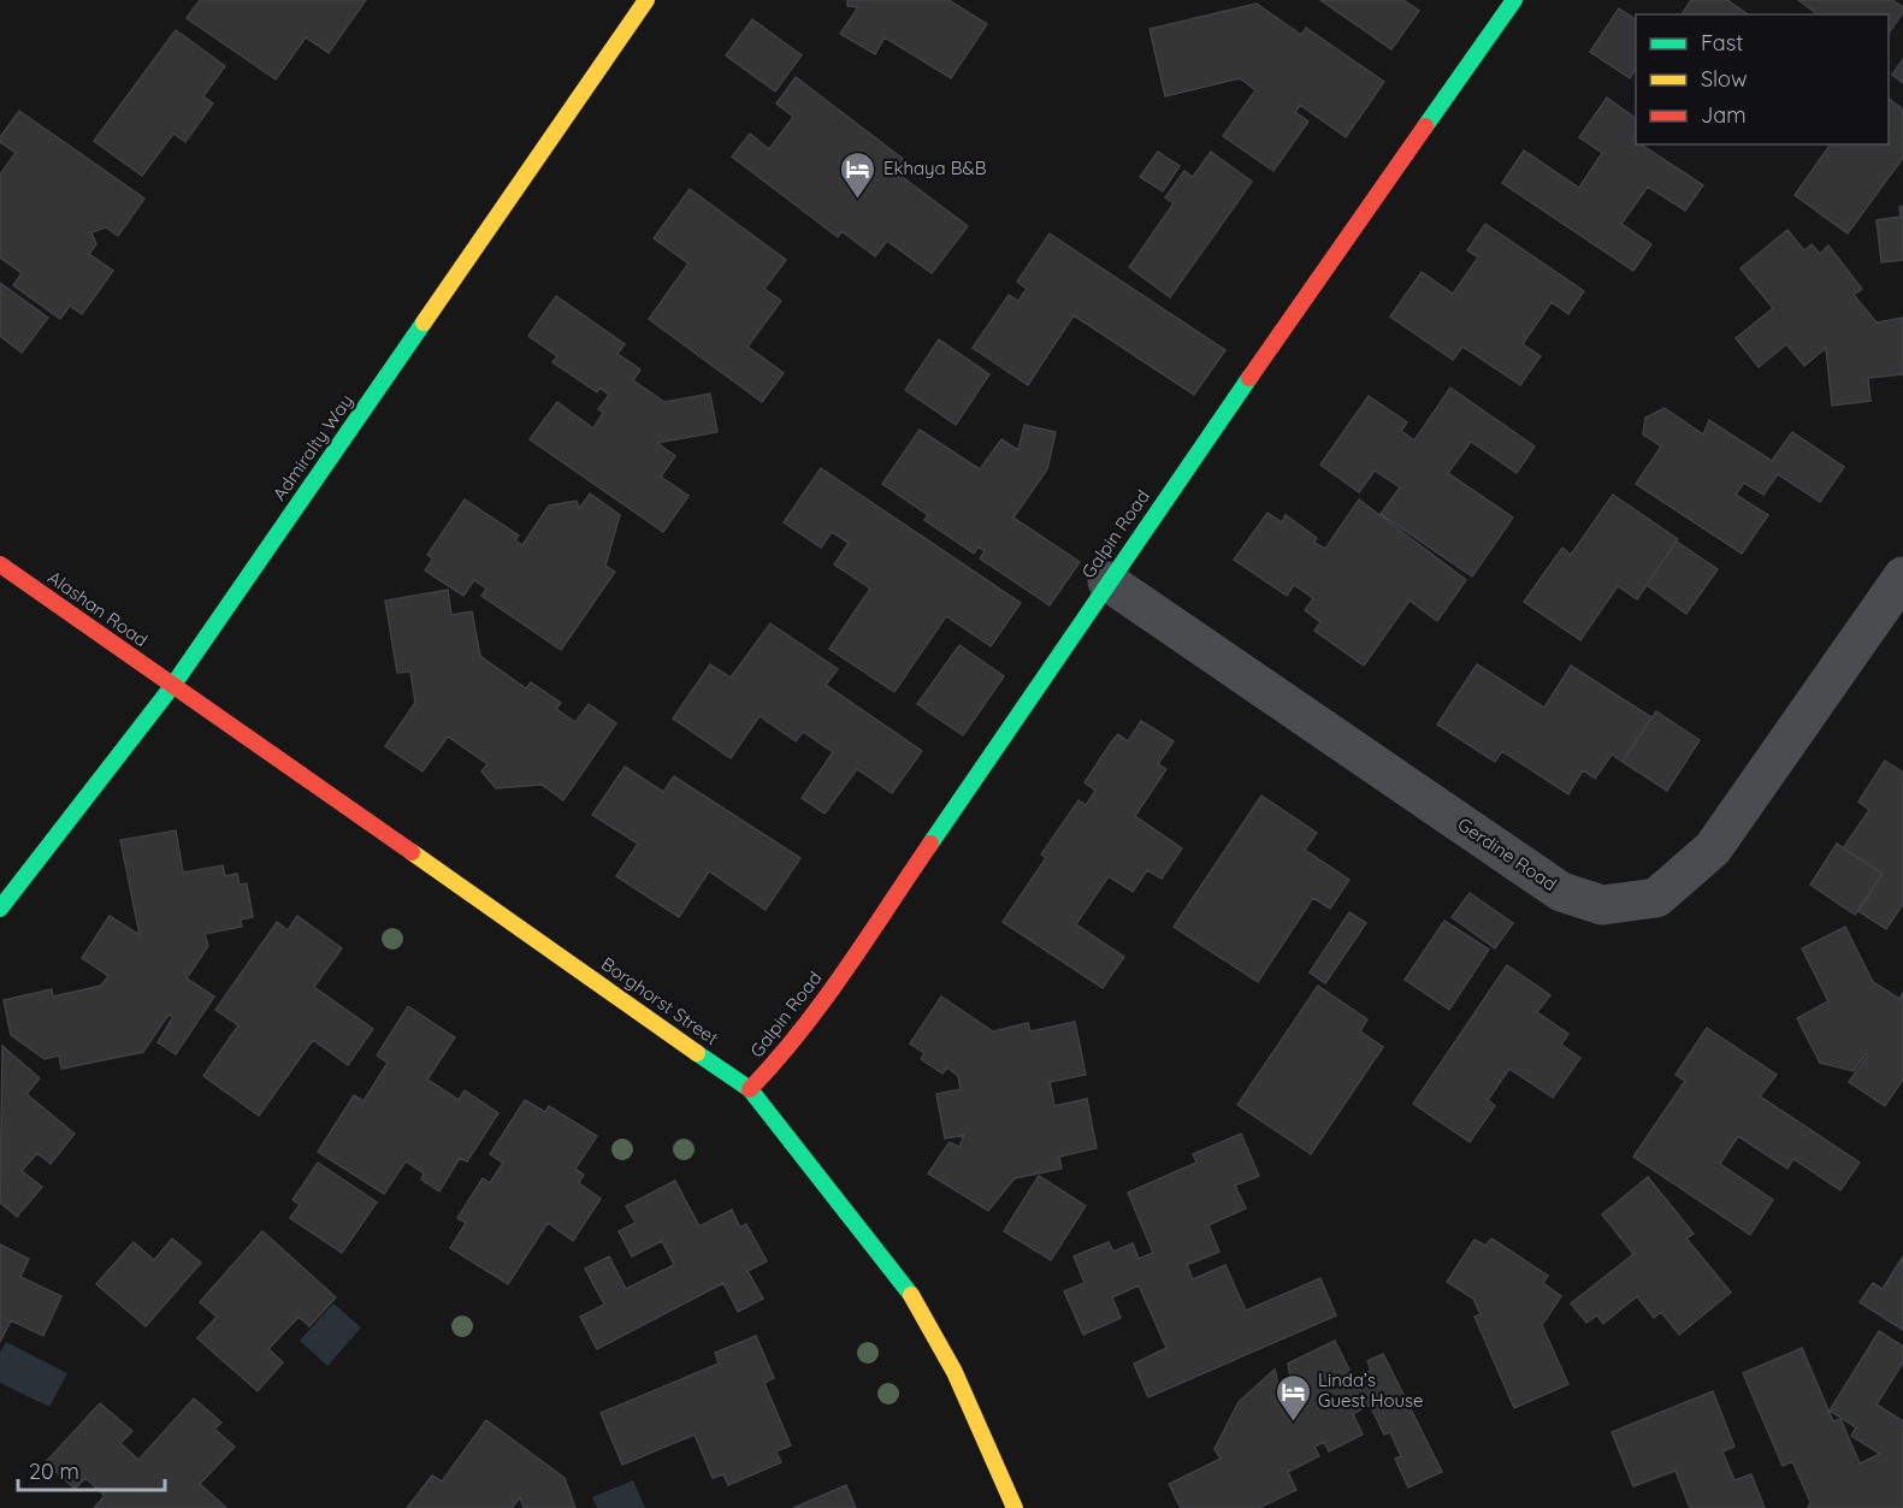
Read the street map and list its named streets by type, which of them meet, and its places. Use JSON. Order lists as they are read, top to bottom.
{
  "streets": {
    "street": [
      "Admiralty Way",
      "Galpin Road",
      "Alashan Road",
      "Gerdine Road",
      "Borghorst Street"
    ]
  },
  "crossings": [
    ["Admiralty Way", "Alashan Road"],
    ["Admiralty Way", "Borghorst Street"],
    ["Galpin Road", "Gerdine Road"],
    ["Galpin Road", "Borghorst Street"],
    ["Alashan Road", "Borghorst Street"]
  ],
  "places": {
    "hotel": ["Ekhaya B&B", "Linda’s Guest House"]
  },
  "legend": ["Fast", "Slow", "Jam"],
  "scale_bar": "20 m"
}
